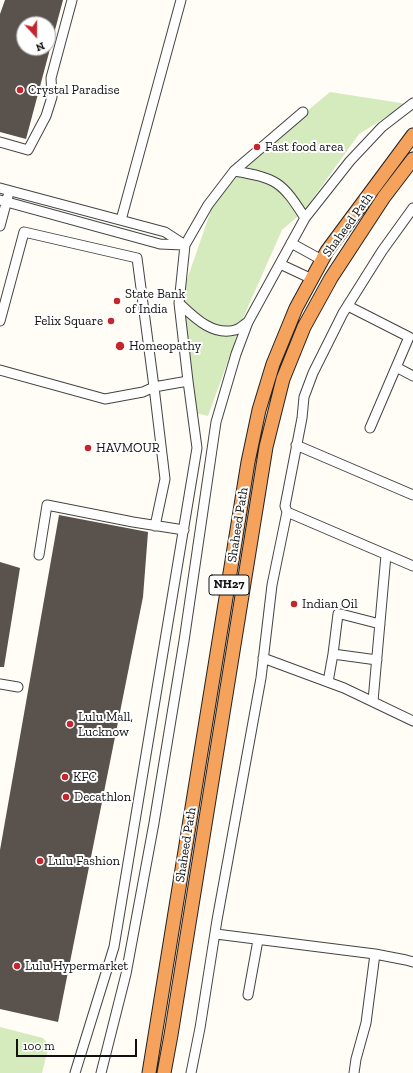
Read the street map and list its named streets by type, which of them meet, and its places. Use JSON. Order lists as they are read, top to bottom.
{
  "streets": {
    "highway": ["Shaheed Path", "NH27"]
  },
  "places": [
    "Crystal Paradise",
    "Fast food area",
    "State Bank of India",
    "Felix Square",
    "Homeopathy",
    "HAVMOUR",
    "Indian Oil",
    "Lulu Mall, Lucknow",
    "KFC",
    "Decathlon",
    "Lulu Fashion",
    "Lulu Hypermarket"
  ],
  "scale_bar": "100 m",
  "north": "bottom"
}
